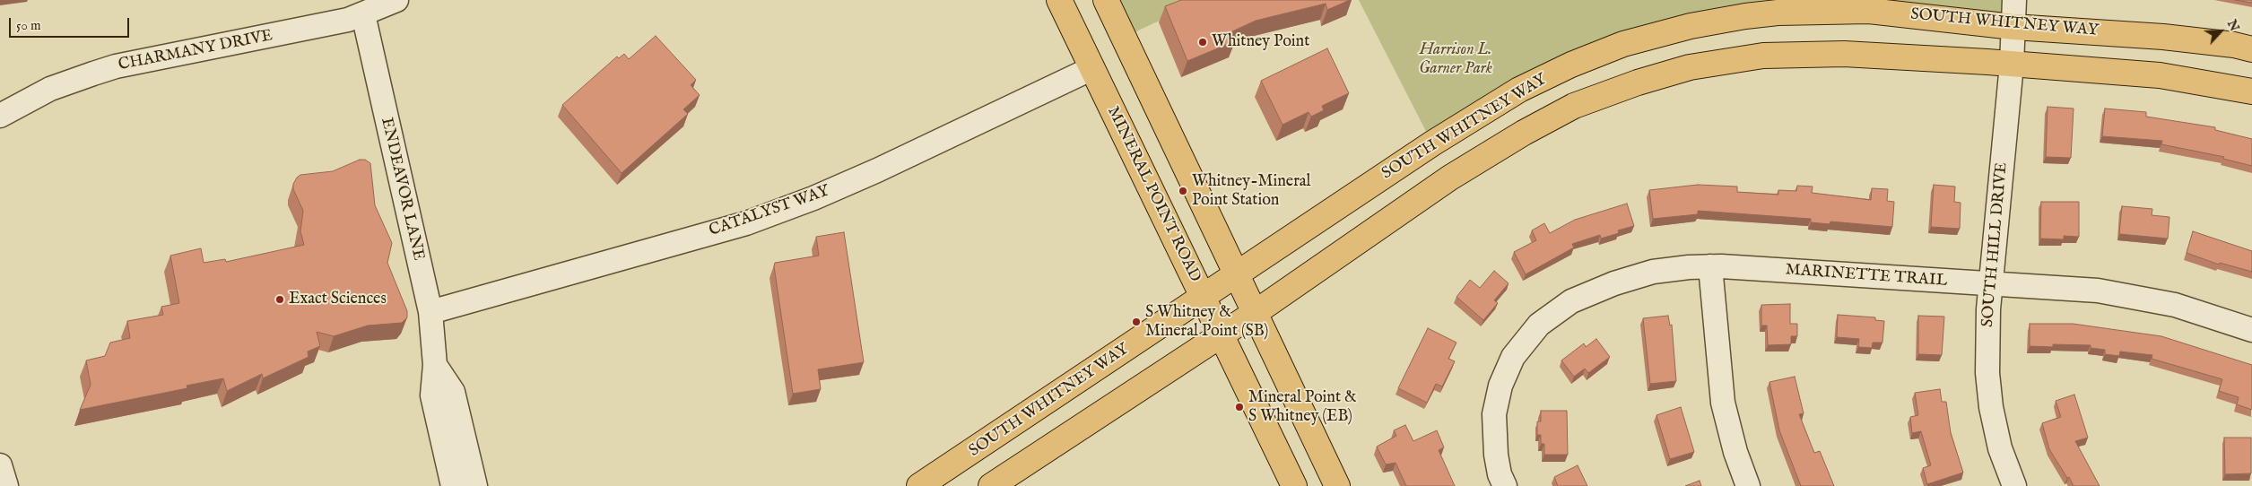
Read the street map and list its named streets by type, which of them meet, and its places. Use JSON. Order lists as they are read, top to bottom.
{
  "streets": {
    "main road": ["SOUTH WHITNEY WAY", "MINERAL POINT ROAD"],
    "street": [
      "CHARMANY DRIVE",
      "ENDEAVOR LANE",
      "CATALYST WAY",
      "SOUTH HILL DRIVE",
      "MARINETTE TRAIL"
    ]
  },
  "crossings": [
    ["SOUTH WHITNEY WAY", "MINERAL POINT ROAD"],
    ["SOUTH WHITNEY WAY", "SOUTH HILL DRIVE"],
    ["CHARMANY DRIVE", "ENDEAVOR LANE"],
    ["ENDEAVOR LANE", "CATALYST WAY"],
    ["MINERAL POINT ROAD", "CATALYST WAY"],
    ["SOUTH HILL DRIVE", "MARINETTE TRAIL"]
  ],
  "parks": ["Harrison L. Garner Park"],
  "places": [
    "Whitney Point",
    "Whitney-Mineral Point Station",
    "Exact Sciences",
    "S Whitney & Mineral Point (SB)",
    "Mineral Point & S Whitney (EB)"
  ],
  "scale_bar": "50 m",
  "north": "top right"
}
